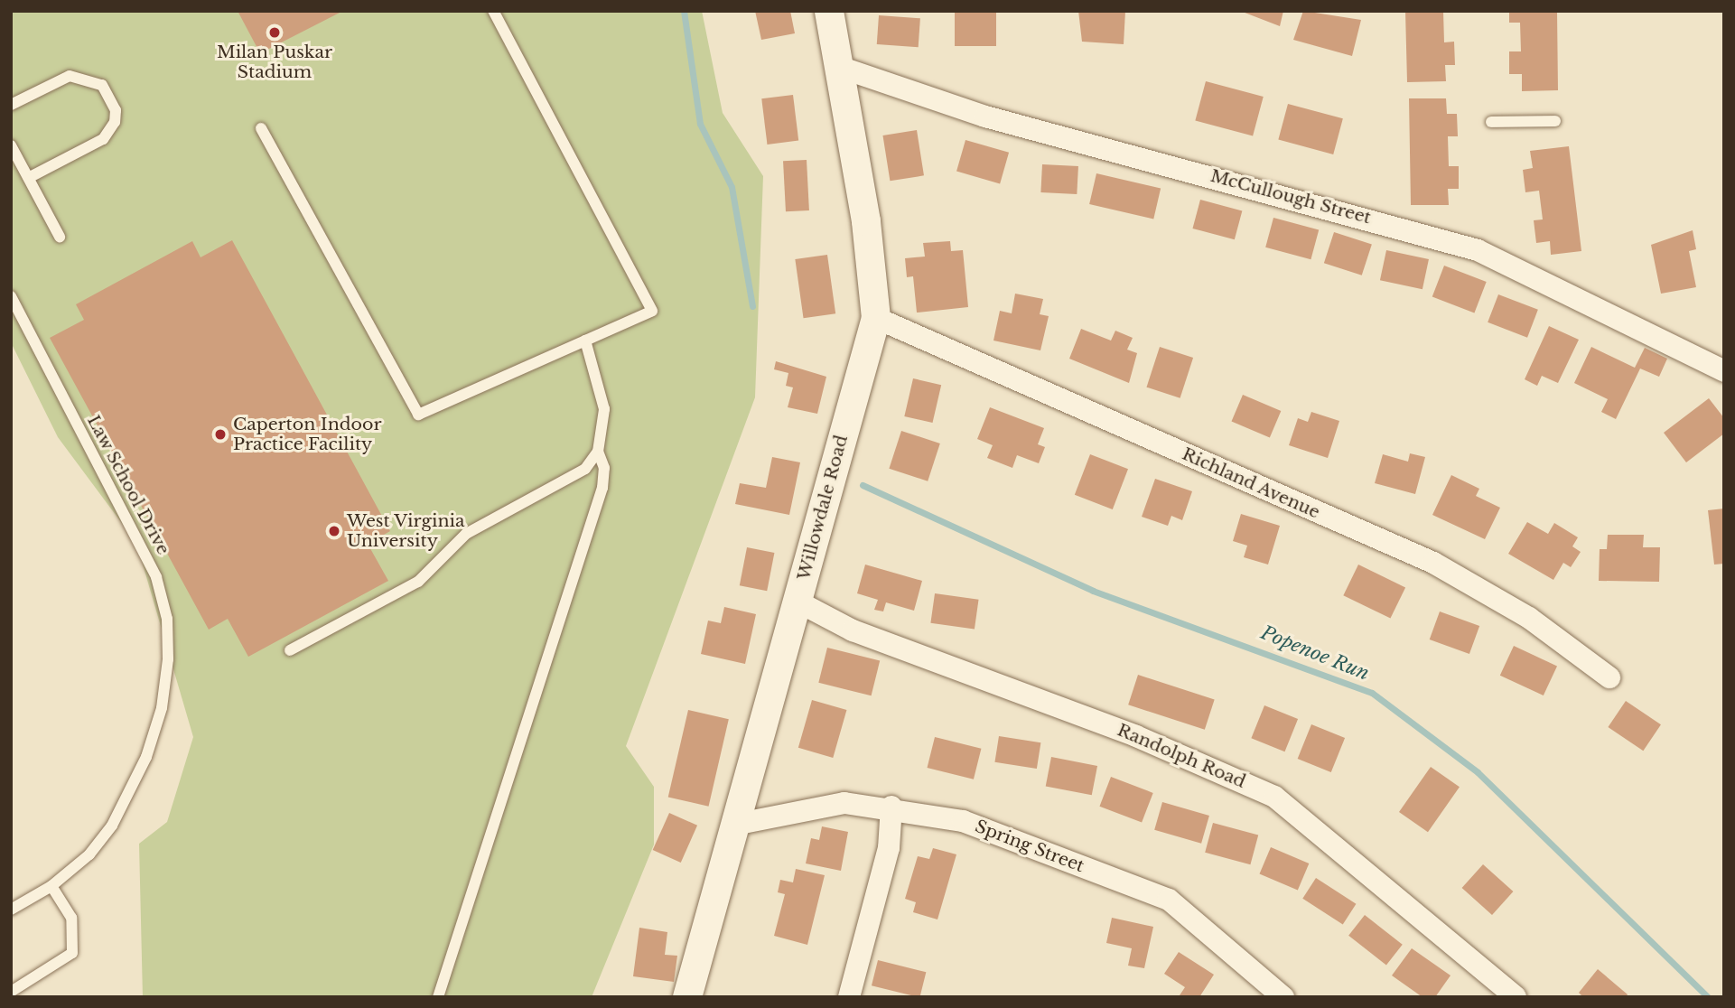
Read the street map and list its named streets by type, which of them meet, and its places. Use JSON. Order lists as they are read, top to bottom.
{
  "streets": {
    "street": [
      "McCullough Street",
      "Richland Avenue",
      "Willowdale Road",
      "Randolph Road",
      "Spring Street"
    ],
    "lane": ["Law School Drive"]
  },
  "crossings": [
    ["McCullough Street", "Willowdale Road"],
    ["Richland Avenue", "Willowdale Road"],
    ["Willowdale Road", "Randolph Road"],
    ["Willowdale Road", "Spring Street"]
  ],
  "water": ["Popenoe Run"],
  "places": ["Milan Puskar Stadium", "Caperton Indoor Practice Facility", "West Virginia University"]
}
